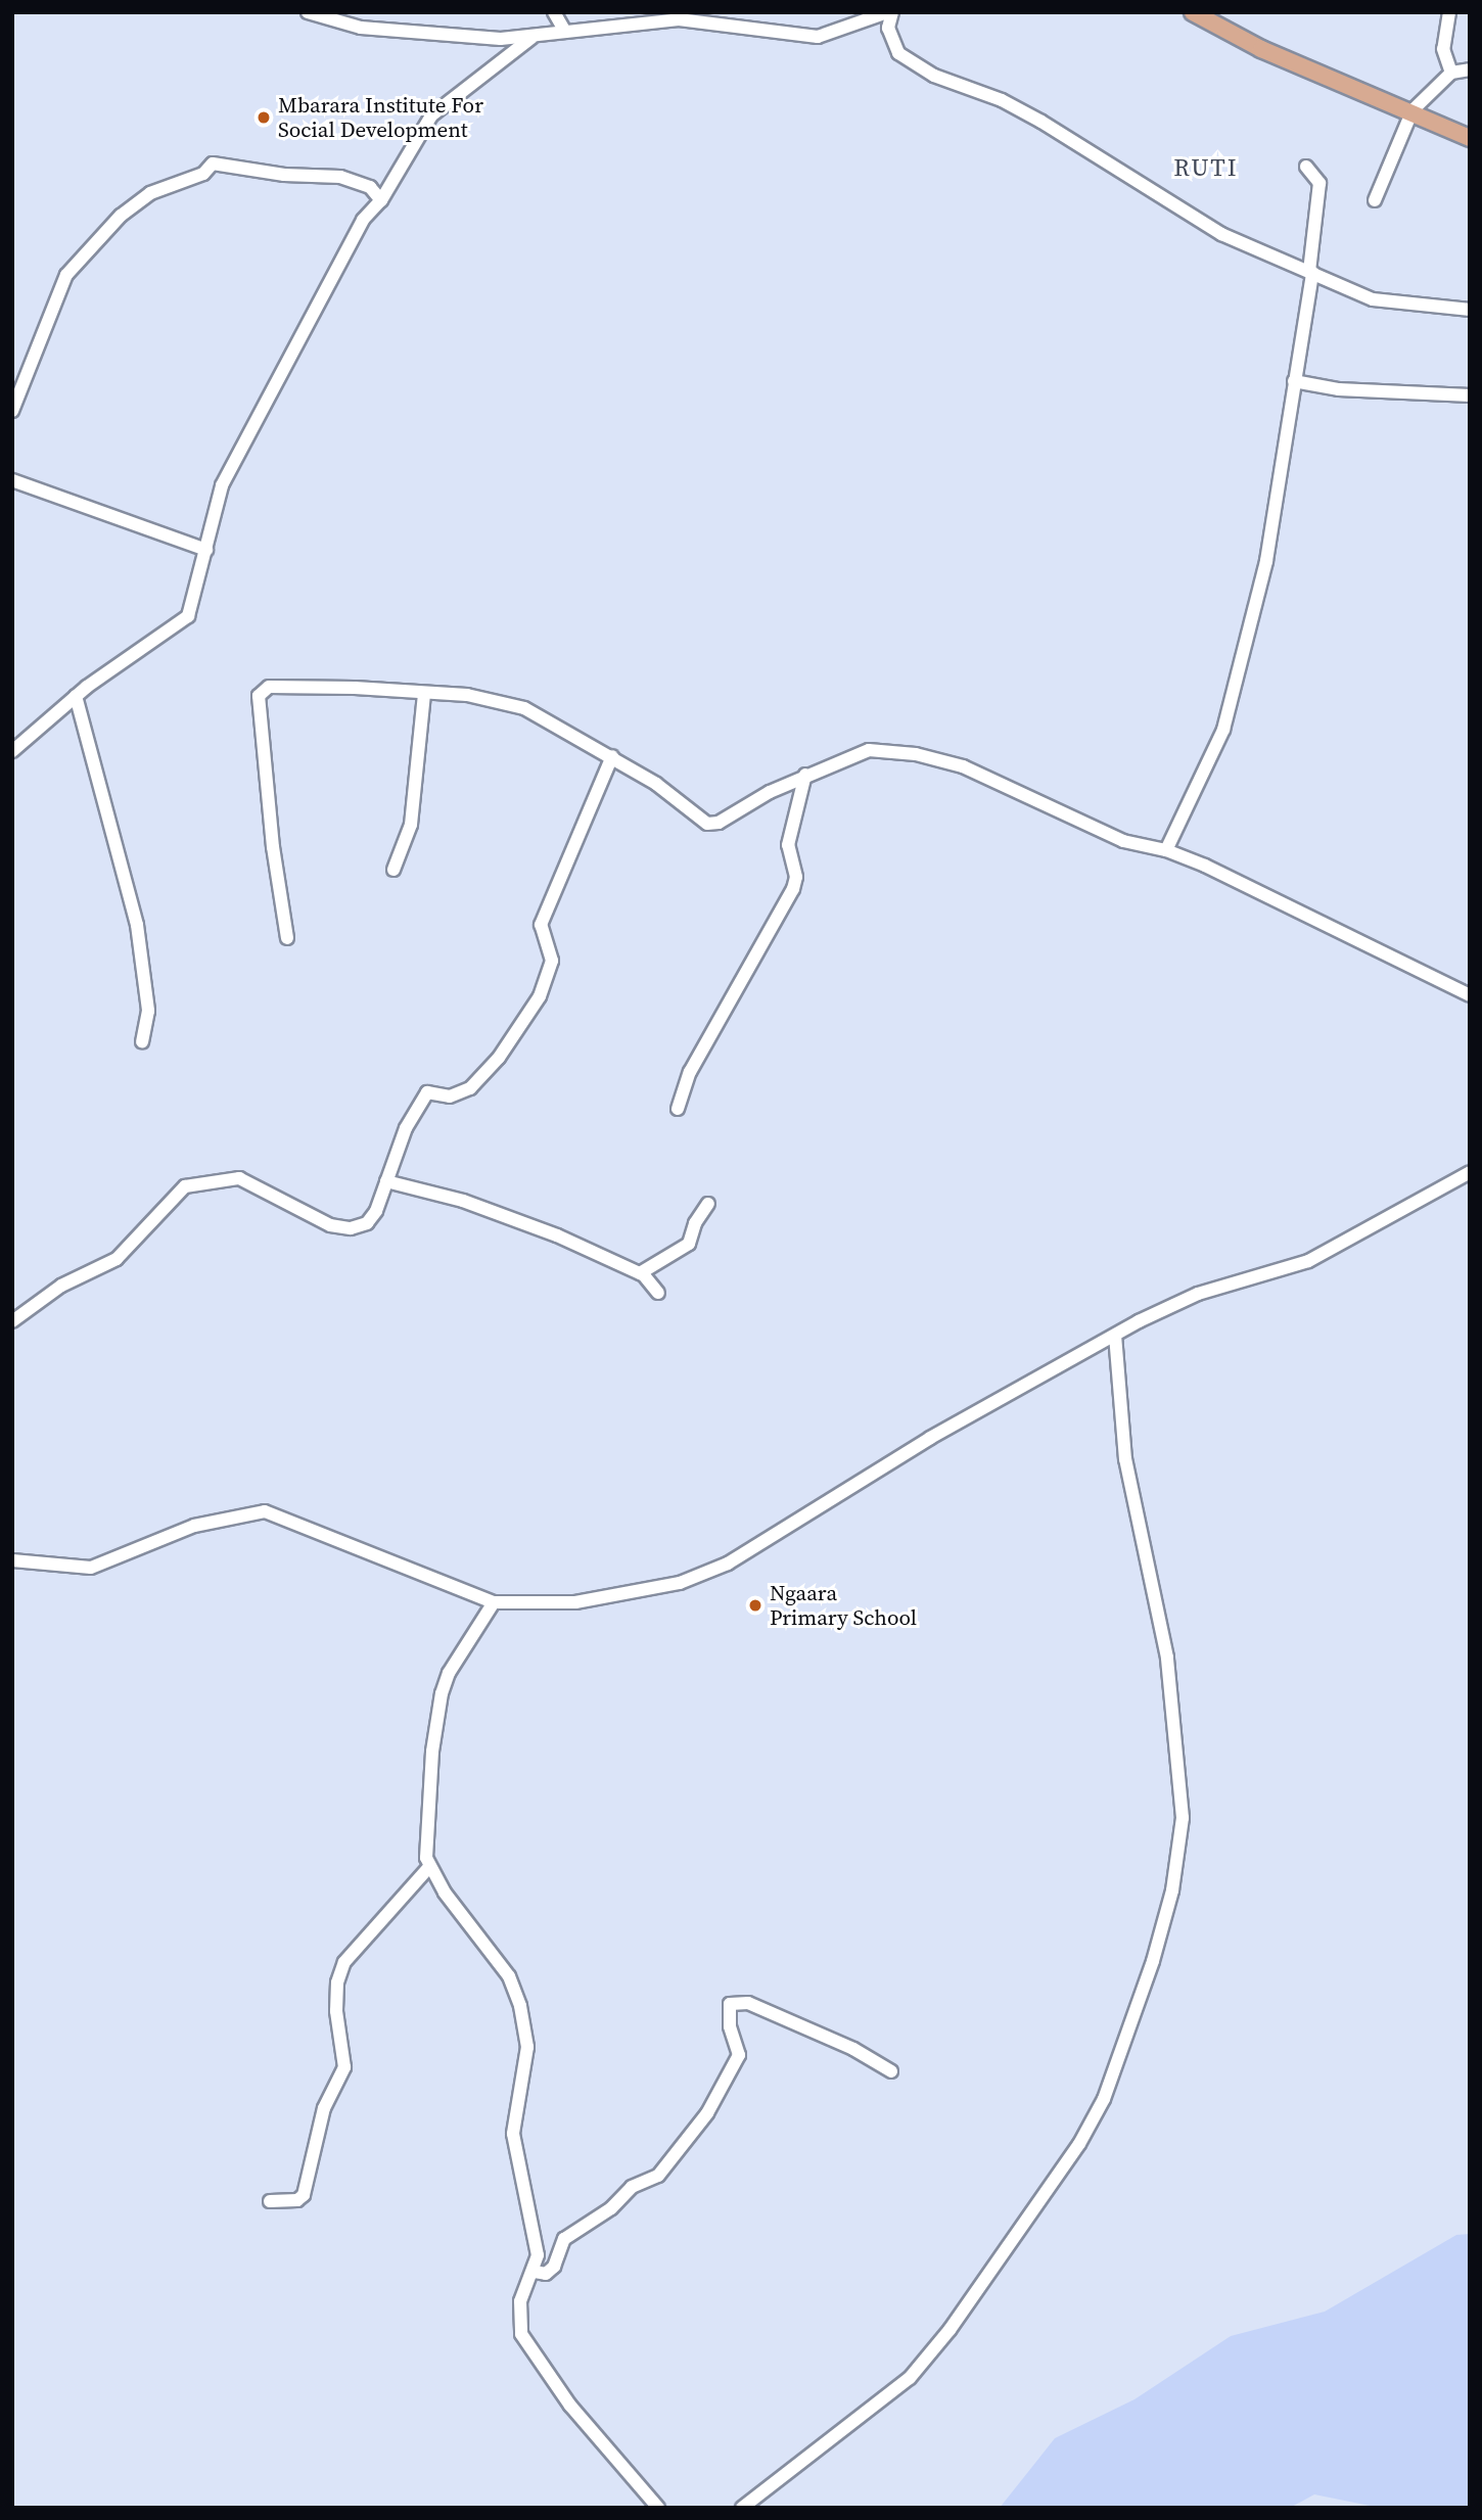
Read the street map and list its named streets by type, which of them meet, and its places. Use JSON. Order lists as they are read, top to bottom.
{
  "districts": ["RUTI"],
  "places": ["Mbarara Institute For Social Development", "Ngaara Primary School"]
}
